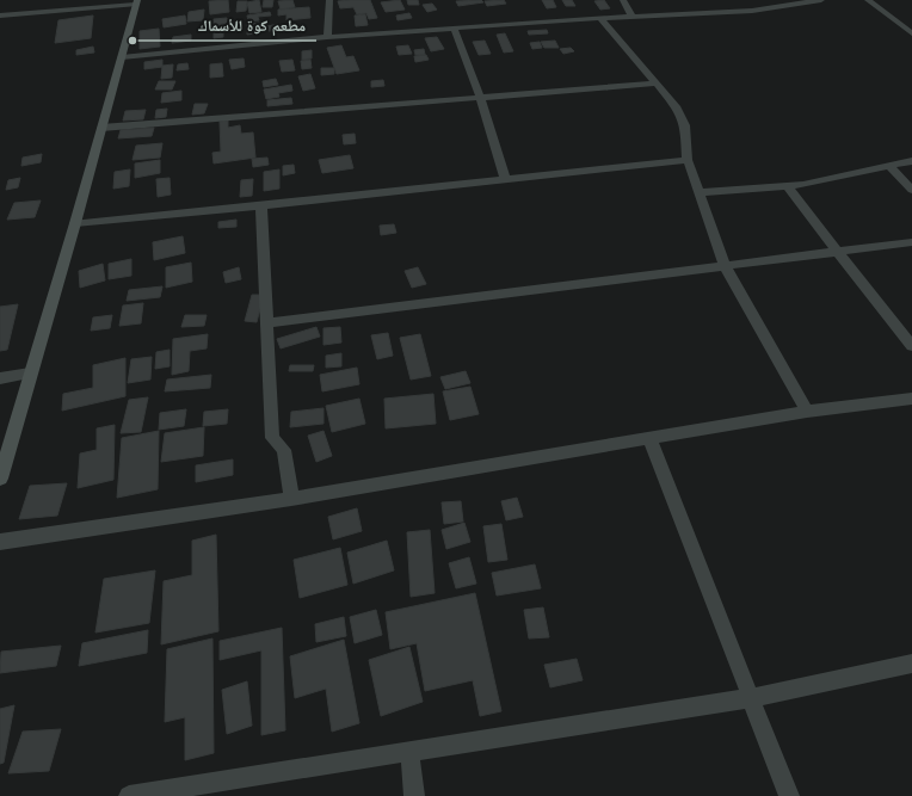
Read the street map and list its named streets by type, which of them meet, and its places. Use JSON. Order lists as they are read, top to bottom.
{
  "places": ["مطعم كوة للأسماك"]
}
